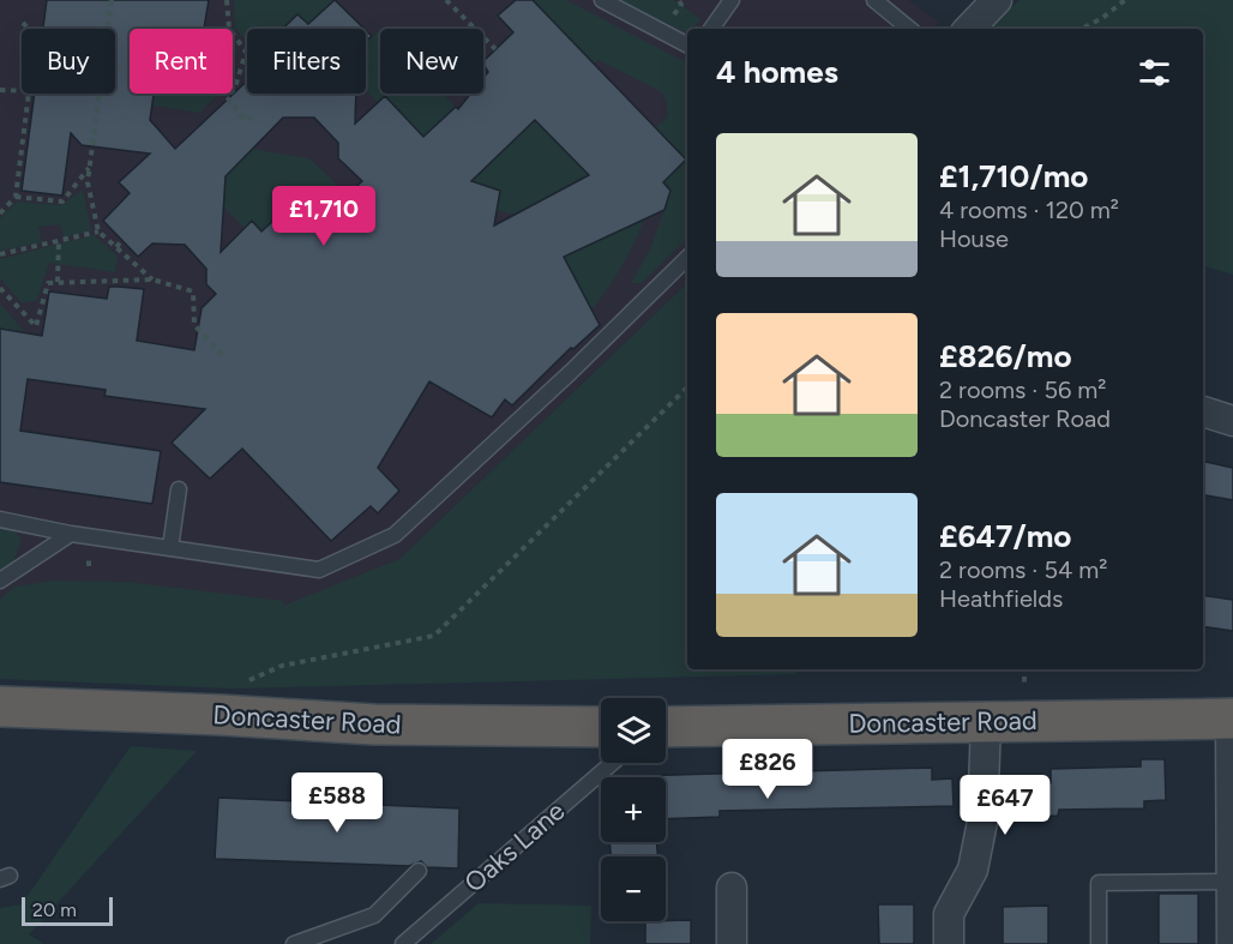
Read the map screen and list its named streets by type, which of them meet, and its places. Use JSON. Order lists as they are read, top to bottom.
{
  "streets": {
    "highway": ["Doncaster Road"],
    "lane": ["Oaks Lane"]
  },
  "scale_bar": "20 m",
  "page": {
    "chip": [
      "Buy",
      "Rent",
      "Filters",
      "New"
    ],
    "heading": "4 homes",
    "list": [
      {
        "name": "£1,710/mo",
        "note": "4 rooms · 120 m² · House"
      },
      {
        "name": "£826/mo",
        "note": "2 rooms · 56 m² · Doncaster Road"
      },
      {
        "name": "£647/mo",
        "note": "2 rooms · 54 m² · Heathfields"
      }
    ],
    "price": [
      "£1,710",
      "£826",
      "£588",
      "£647"
    ],
    "map_buttons": ["+", "−"],
    "scale": "20 m"
  }
}
